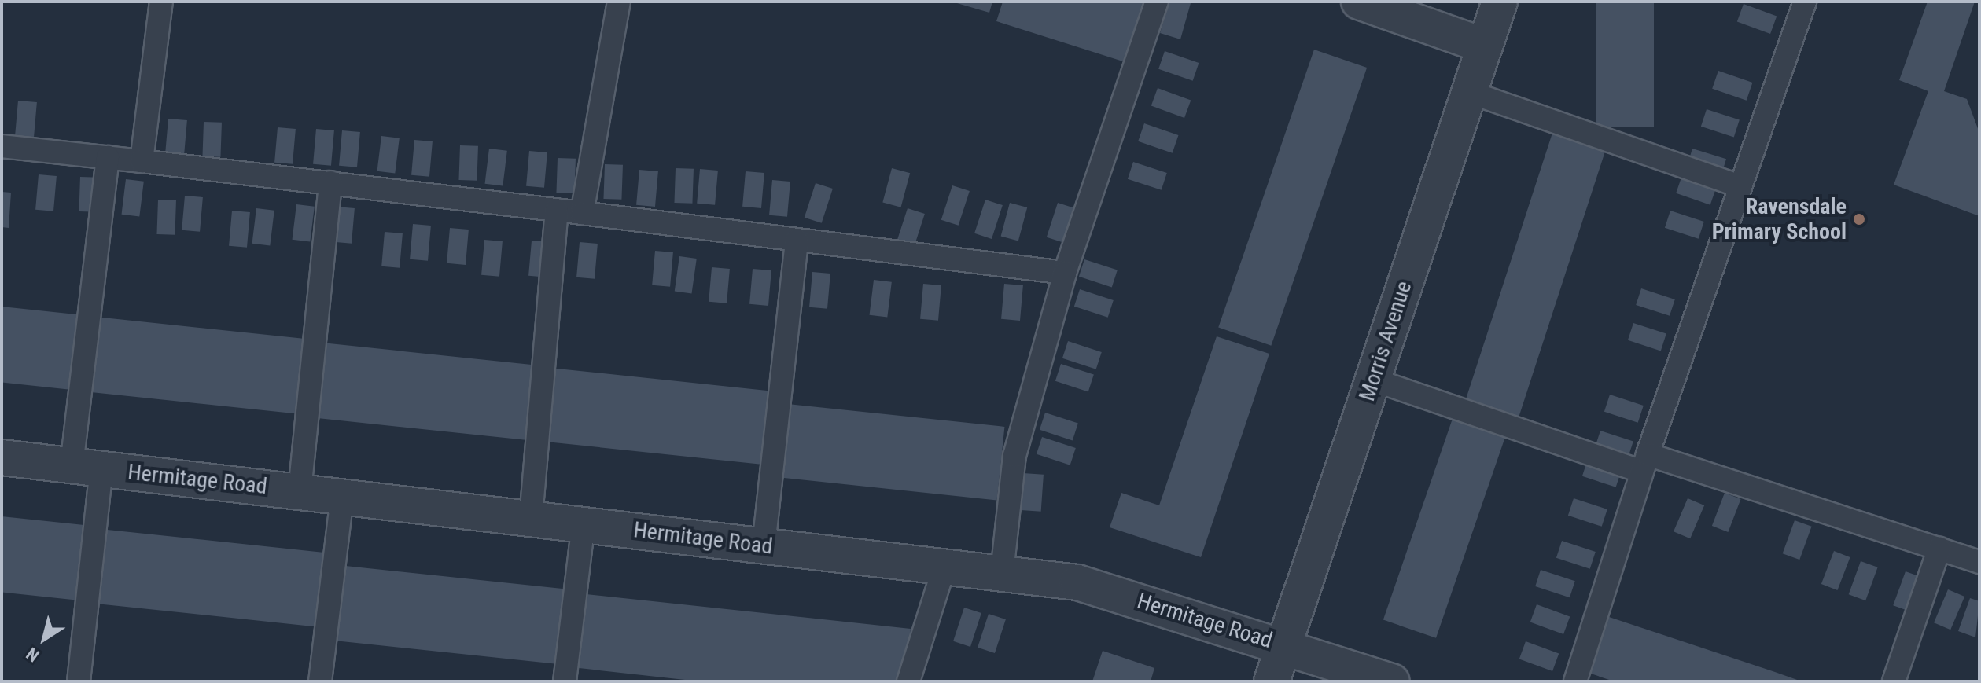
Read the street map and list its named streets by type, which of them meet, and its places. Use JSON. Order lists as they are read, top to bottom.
{
  "streets": {
    "street": ["Morris Avenue", "Hermitage Road"]
  },
  "crossings": [
    ["Morris Avenue", "Hermitage Road"]
  ],
  "places": ["Ravensdale Primary School"],
  "north": "bottom left"
}
